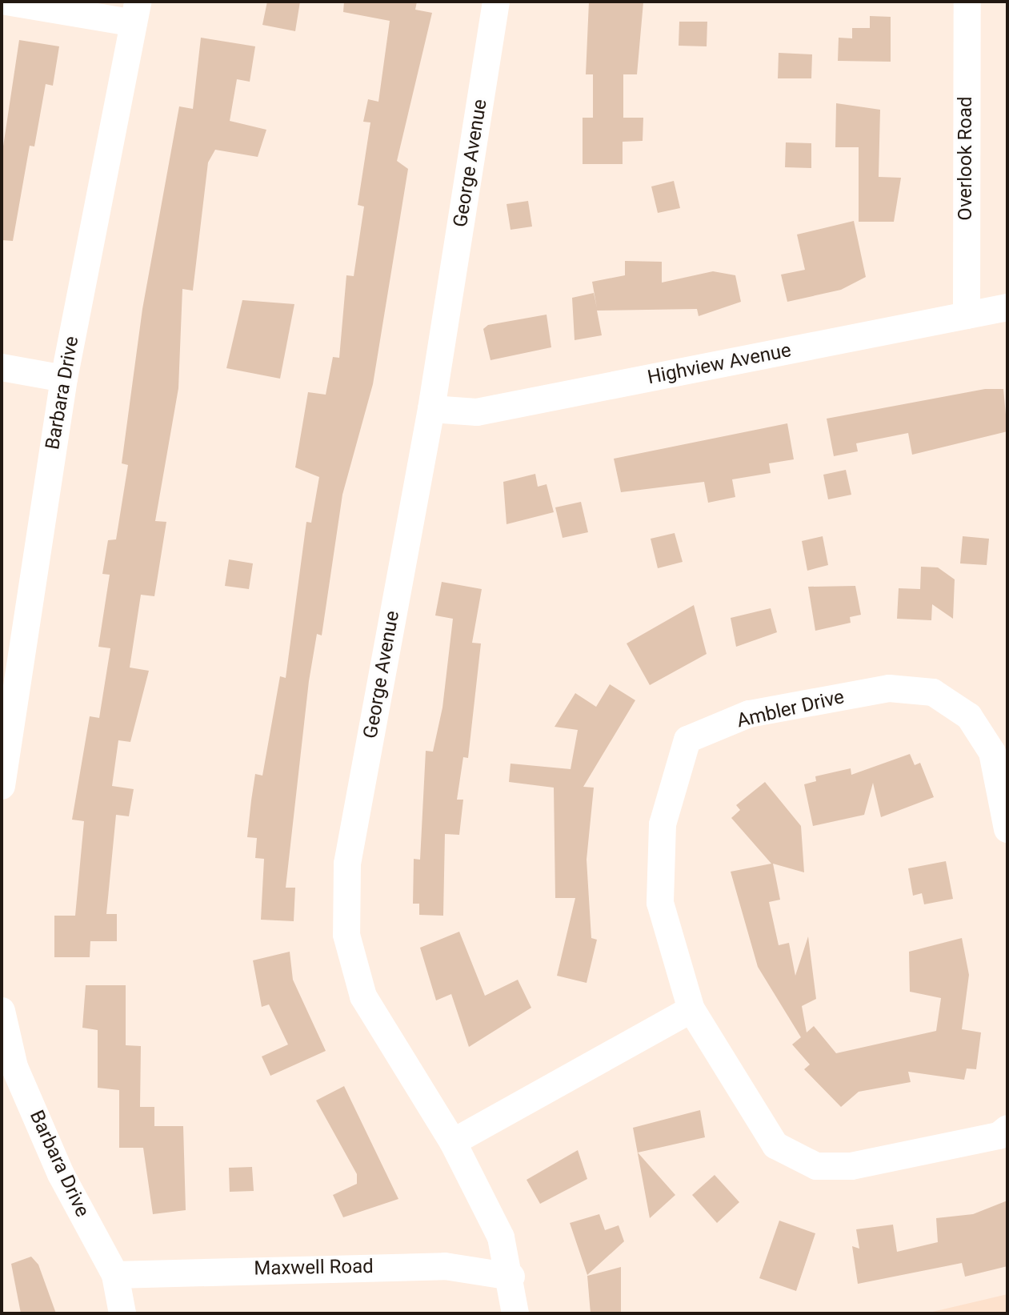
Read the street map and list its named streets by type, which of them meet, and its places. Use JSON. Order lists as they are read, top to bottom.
{
  "streets": {
    "street": [
      "Overlook Road",
      "George Avenue",
      "Highview Avenue",
      "Barbara Drive",
      "Ambler Drive",
      "Maxwell Road"
    ]
  },
  "crossings": [
    ["Overlook Road", "Highview Avenue"],
    ["George Avenue", "Highview Avenue"],
    ["George Avenue", "Maxwell Road"],
    ["Barbara Drive", "Maxwell Road"]
  ]
}
